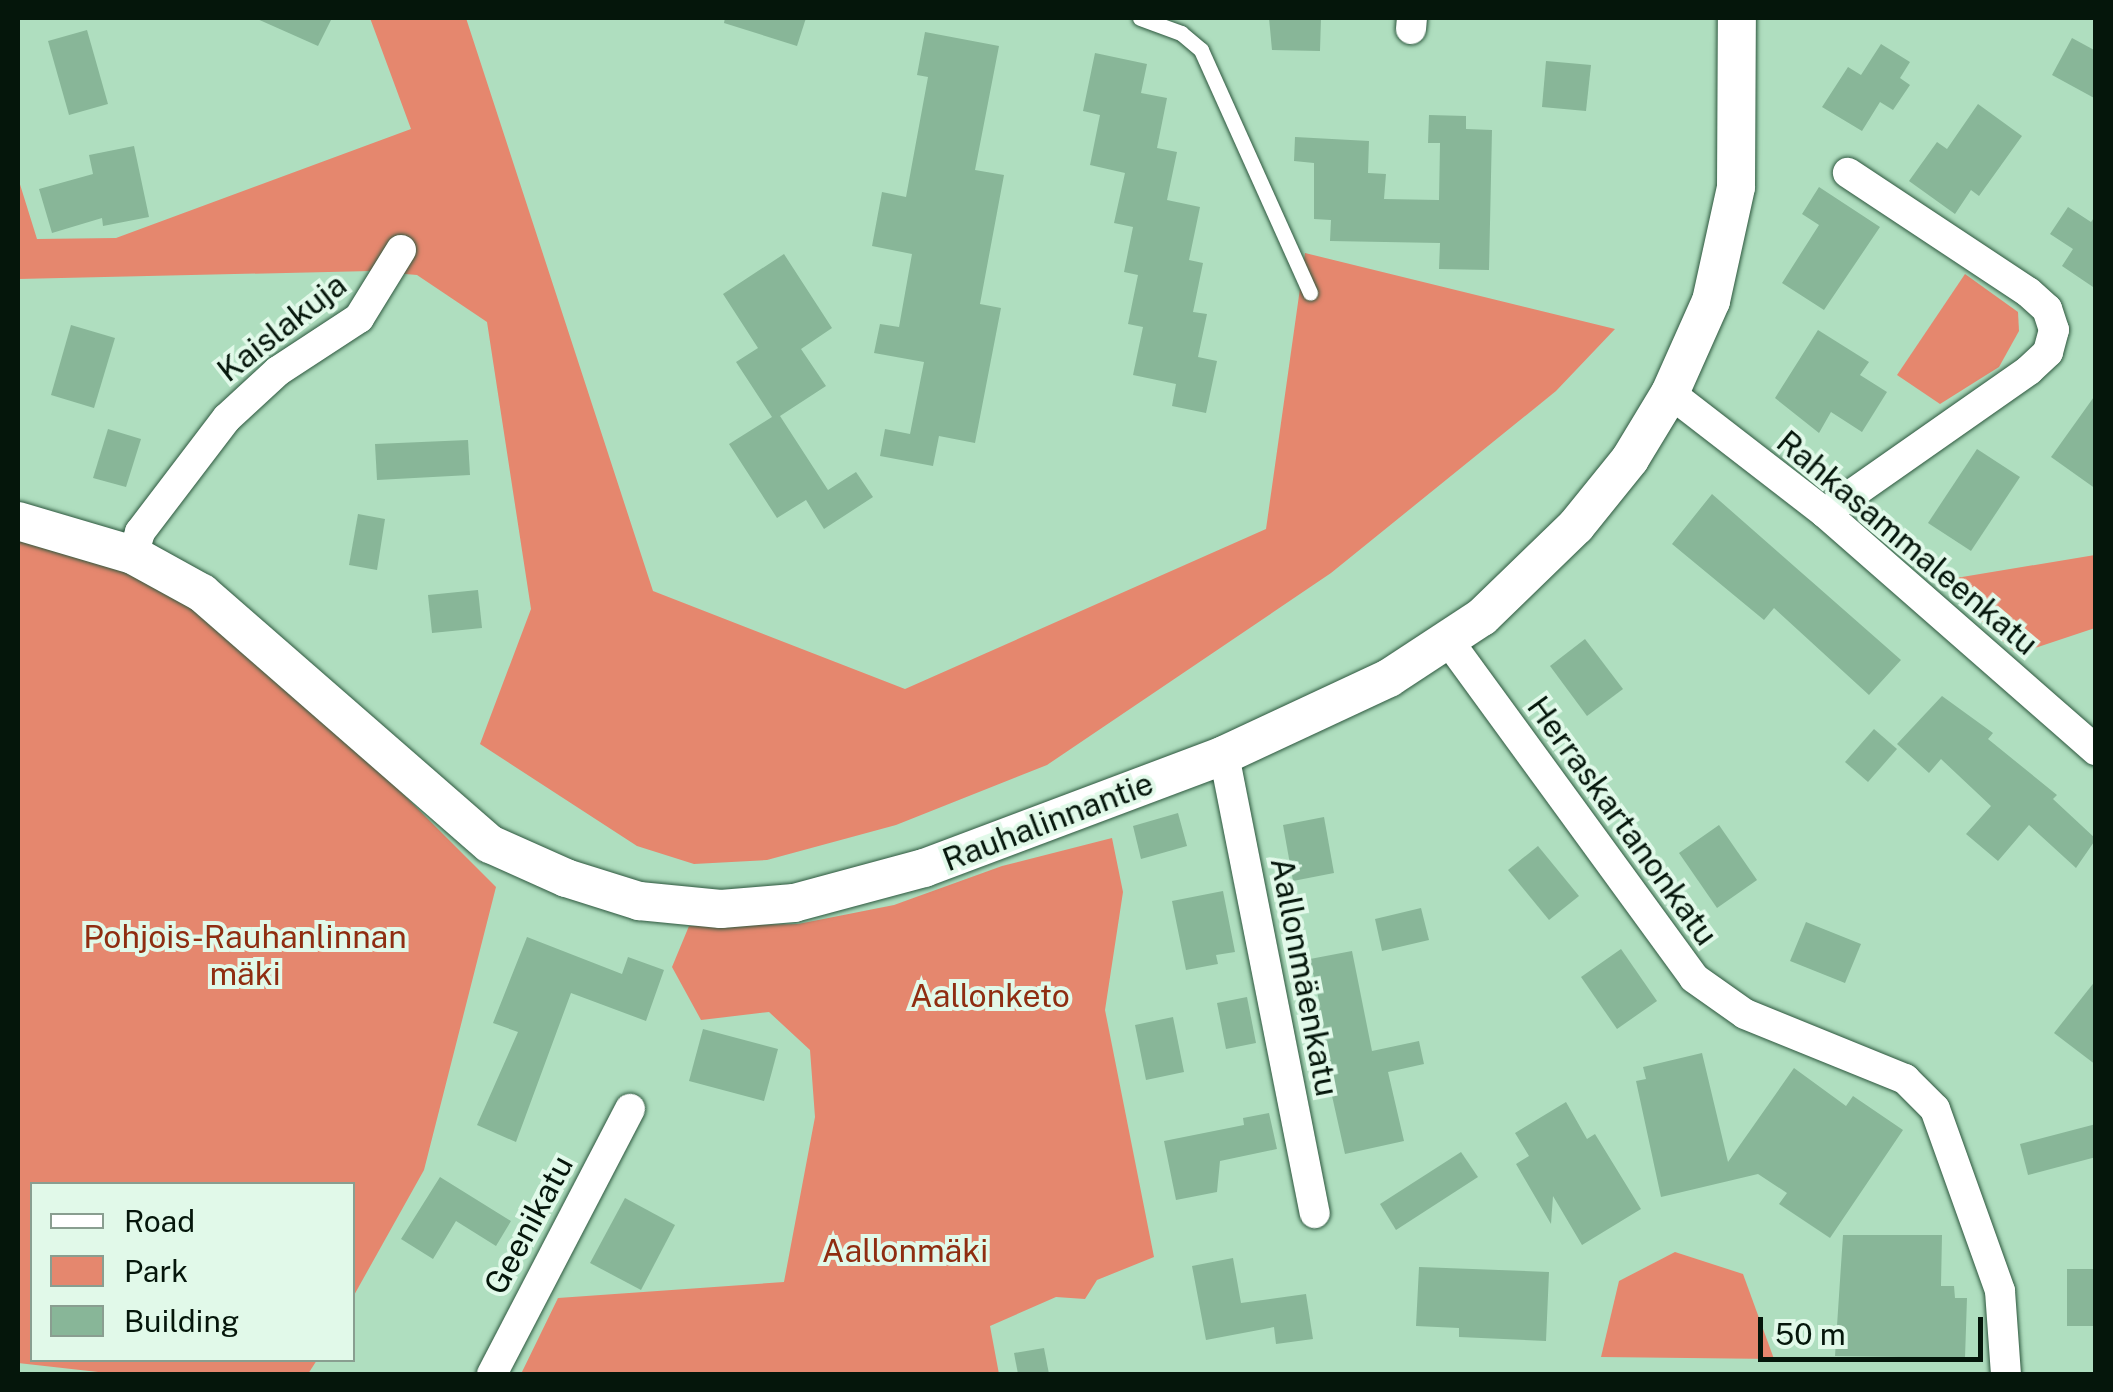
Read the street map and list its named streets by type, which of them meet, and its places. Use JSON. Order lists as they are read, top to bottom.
{
  "streets": {
    "street": [
      "Kaislakuja",
      "Rahkasammaleenkatu",
      "Herraskartanonkatu",
      "Rauhalinnantie",
      "Aallonmäenkatu",
      "Geenikatu"
    ]
  },
  "crossings": [
    ["Kaislakuja", "Rauhalinnantie"],
    ["Rahkasammaleenkatu", "Rauhalinnantie"],
    ["Herraskartanonkatu", "Rauhalinnantie"],
    ["Rauhalinnantie", "Aallonmäenkatu"]
  ],
  "parks": ["Pohjois-Rauhanlinnan mäki", "Aallonketo", "Aallonmäki"],
  "legend": ["Road", "Park", "Building"],
  "scale_bar": "50 m"
}
